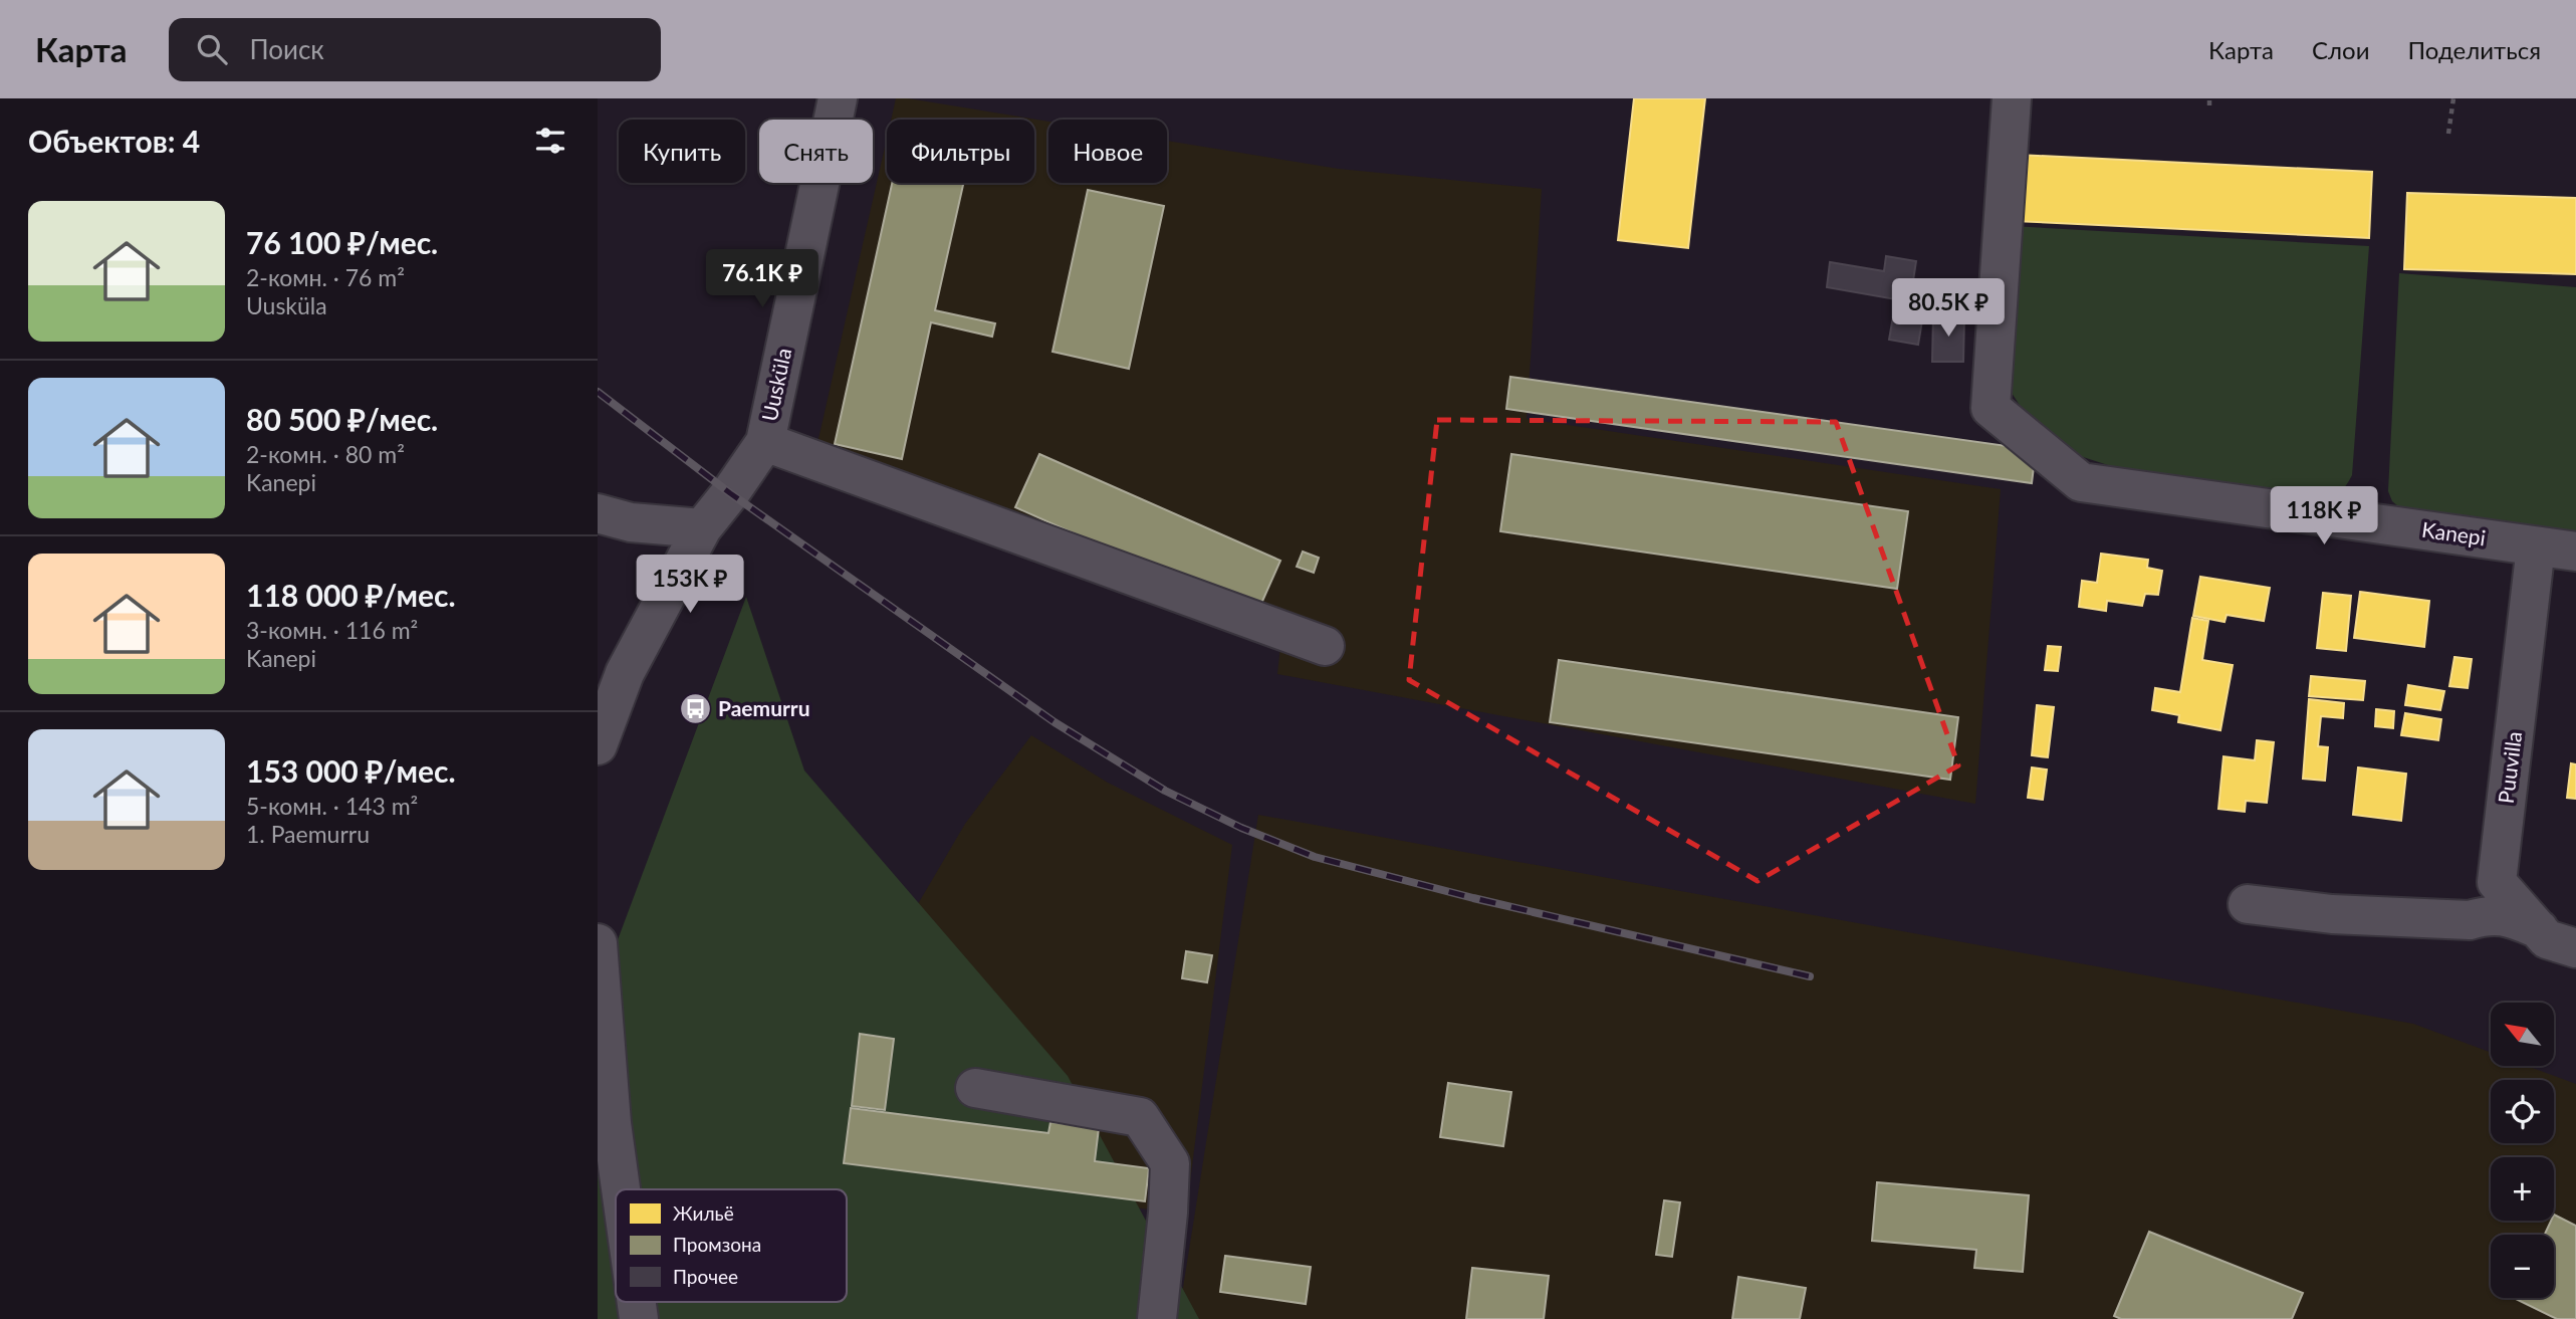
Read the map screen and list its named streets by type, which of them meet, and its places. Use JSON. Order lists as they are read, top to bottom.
{
  "streets": {
    "street": ["Uusküla", "Kanepi", "Puuvilla"]
  },
  "crossings": [
    ["Kanepi", "Puuvilla"]
  ],
  "places": {
    "bus stop": ["Paemurru"]
  },
  "legend": ["Жильё", "Промзона", "Прочее"],
  "north": "top left",
  "page": {
    "header": "Карта",
    "search": "Поиск",
    "nav": ["Карта", "Слои", "Поделиться"],
    "heading": "Объектов: 4",
    "chip": [
      "Купить",
      "Снять",
      "Фильтры",
      "Новое"
    ],
    "list": [
      {
        "name": "76 100 ₽/мес.",
        "note": "2-комн. · 76 m² · Uusküla"
      },
      {
        "name": "80 500 ₽/мес.",
        "note": "2-комн. · 80 m² · Kanepi"
      },
      {
        "name": "118 000 ₽/мес.",
        "note": "3-комн. · 116 m² · Kanepi"
      },
      {
        "name": "153 000 ₽/мес.",
        "note": "5-комн. · 143 m² · 1. Paemurru"
      }
    ],
    "price": [
      "76.1K ₽",
      "80.5K ₽",
      "118K ₽",
      "153K ₽"
    ],
    "map_buttons": ["+", "−"]
  }
}
